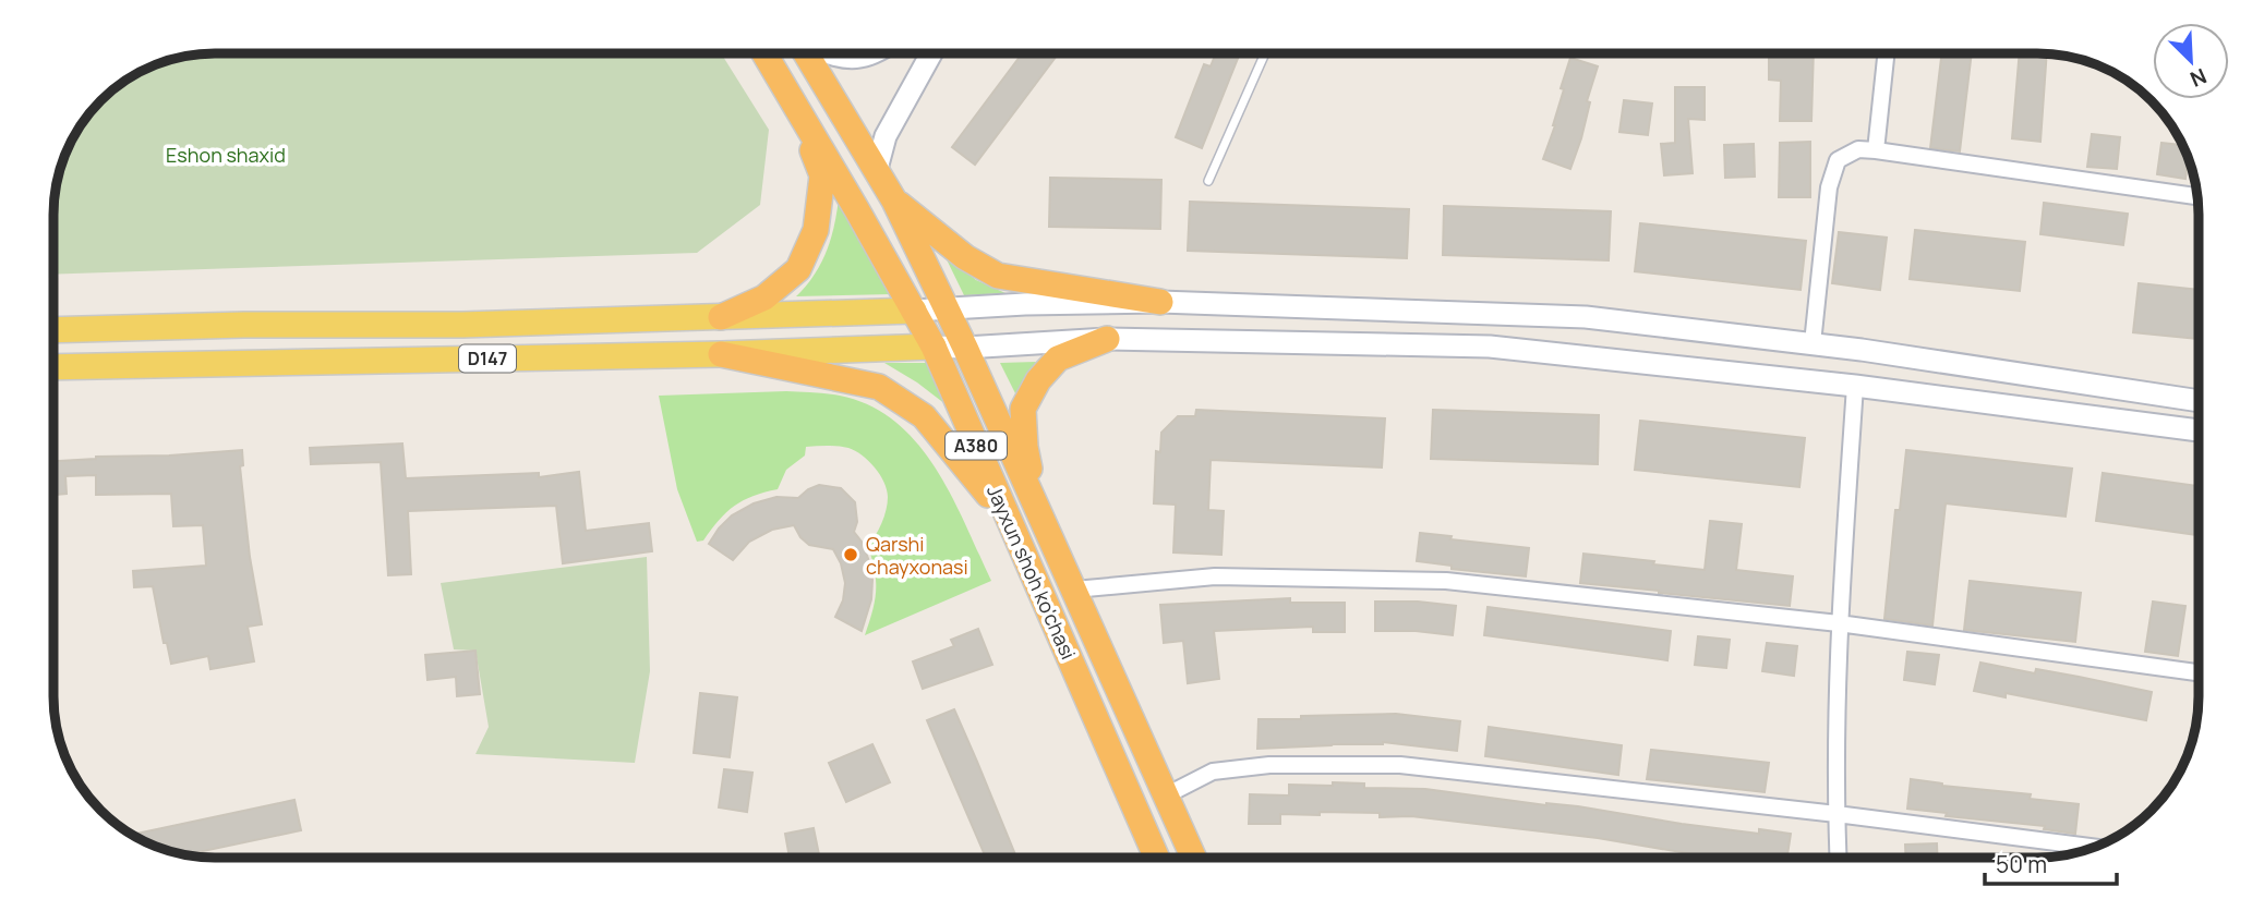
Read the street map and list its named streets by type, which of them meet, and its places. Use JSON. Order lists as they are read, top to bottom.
{
  "streets": {
    "highway": ["A380", "Jayxun shoh ko'chasi"],
    "main road": ["D147"]
  },
  "crossings": [
    ["D147", "Jayxun shoh ko'chasi"]
  ],
  "parks": ["Eshon shaxid"],
  "places": ["Qarshi chayxonasi"],
  "scale_bar": "50 m",
  "north": "bottom right"
}
